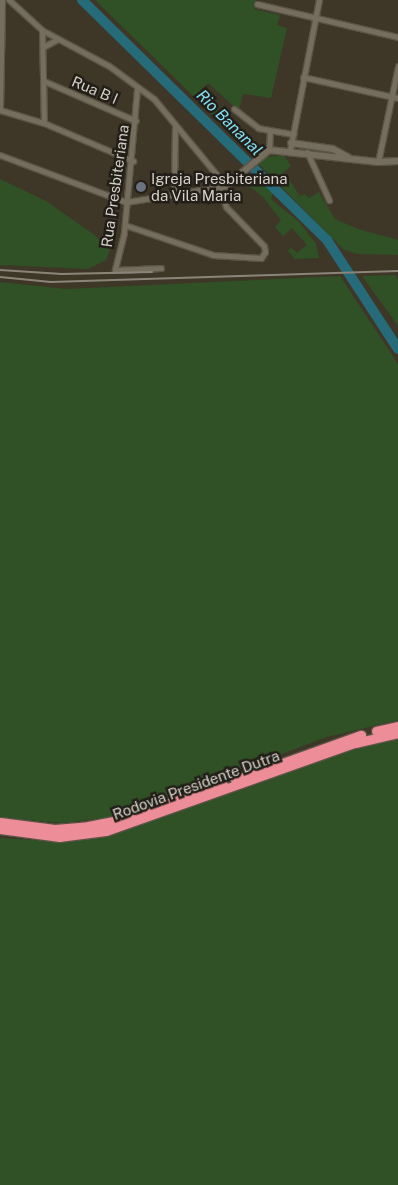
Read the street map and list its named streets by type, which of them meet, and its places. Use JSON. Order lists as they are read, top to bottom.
{
  "streets": {
    "highway": ["Rodovia Presidente Dutra"],
    "street": ["Rua B I", "Rua Presbiteriana"]
  },
  "crossings": [
    ["Rua B I", "Rua Presbiteriana"]
  ],
  "water": ["Rio Bananal"],
  "places": ["Igreja Presbiteriana da Vila Maria"]
}
